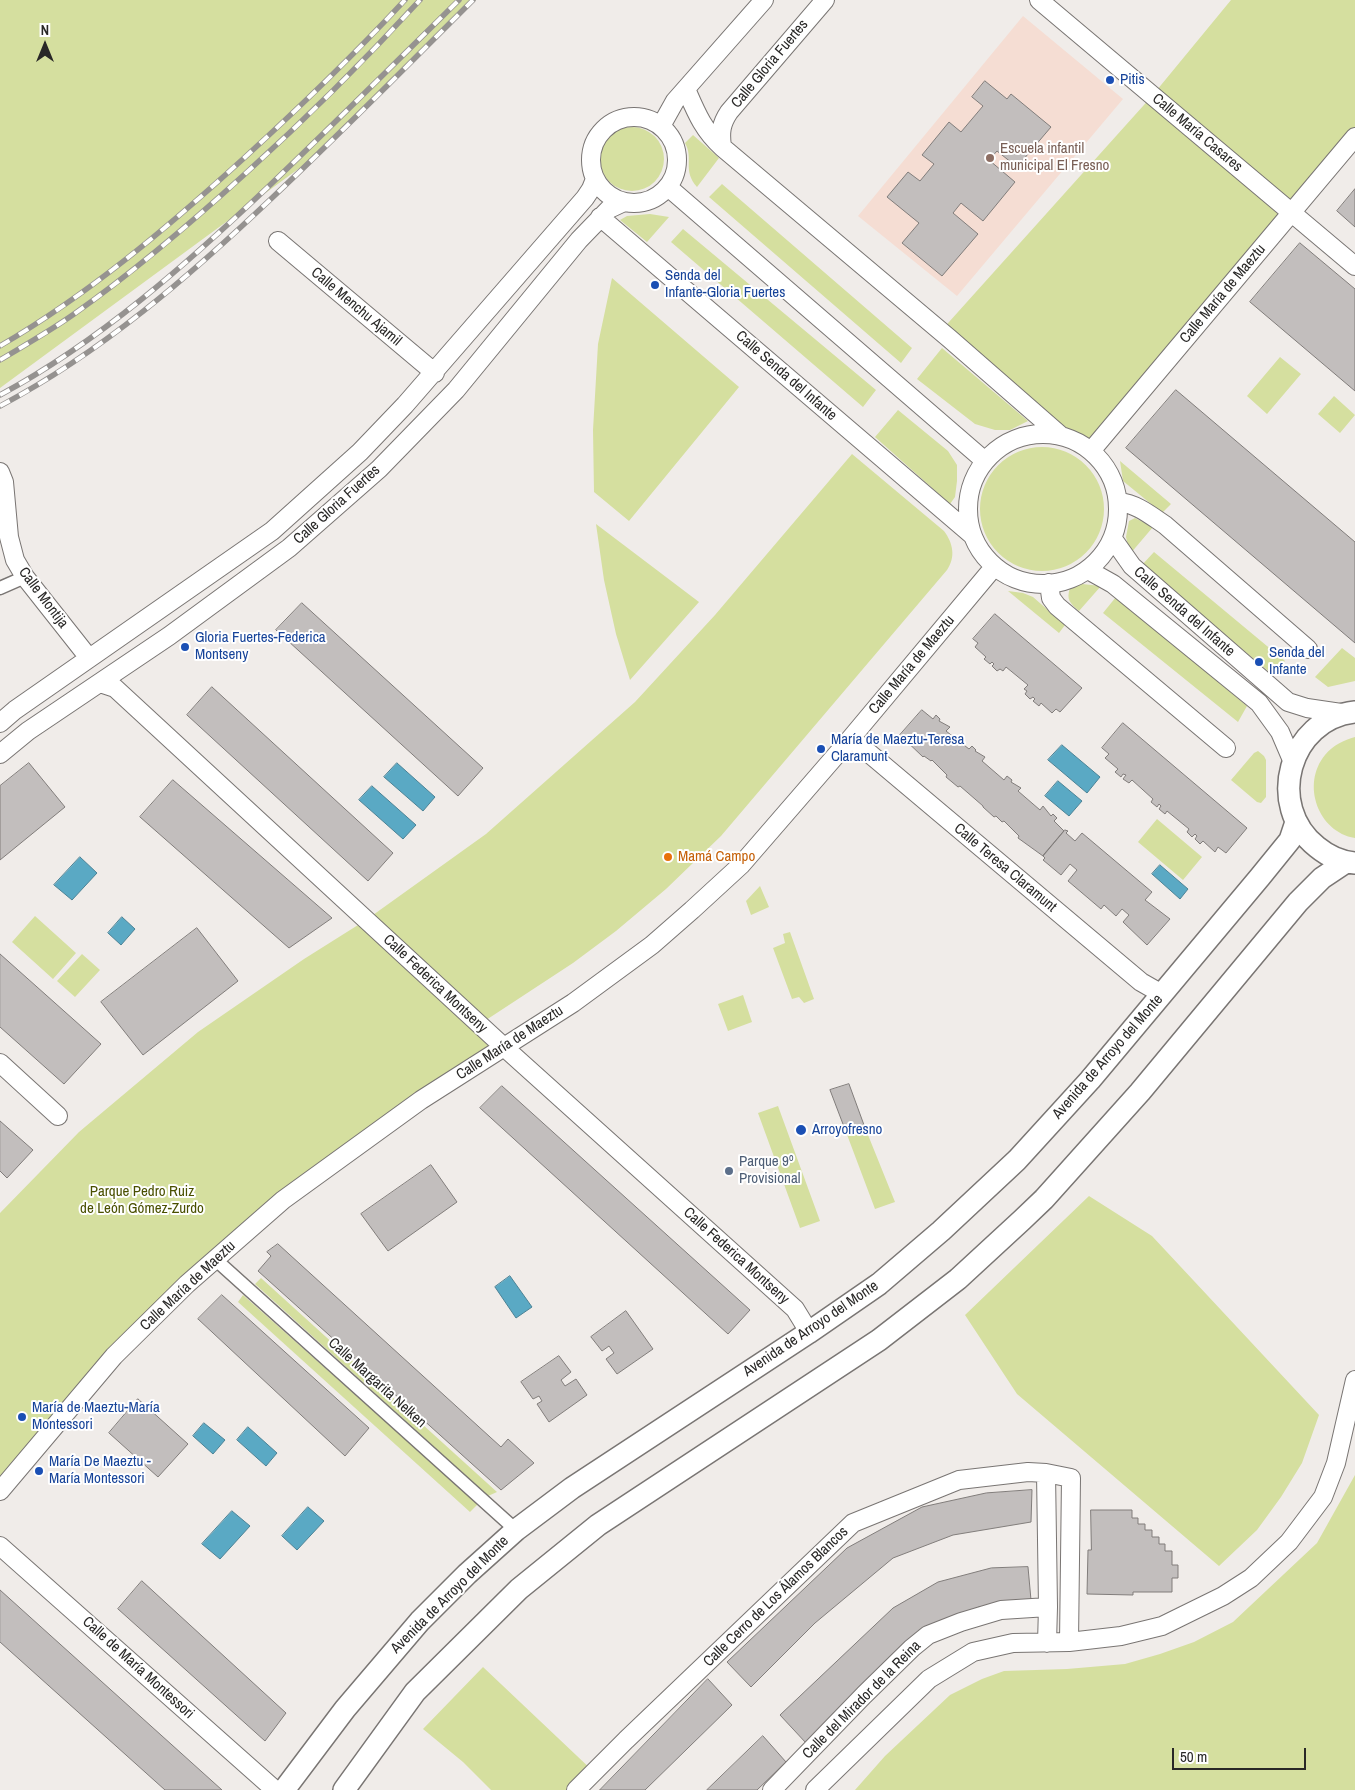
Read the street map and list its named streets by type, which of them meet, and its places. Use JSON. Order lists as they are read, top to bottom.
{
  "streets": {
    "street": [
      "Calle Gloria Fuertes",
      "Calle María Casares",
      "Calle María de Maeztu",
      "Calle Menchu Ajamil",
      "Calle Senda del Infante",
      "Calle Montija",
      "Calle Teresa Claramunt",
      "Calle Federica Montseny",
      "Avenida de Arroyo del Monte",
      "Calle Margarita Nelken",
      "Calle Cerro de Los Álamos Blancos",
      "Calle de María Montessori",
      "Calle del Mirador de la Reina"
    ]
  },
  "crossings": [
    ["Calle Gloria Fuertes", "Calle Menchu Ajamil"],
    ["Calle Gloria Fuertes", "Calle Senda del Infante"],
    ["Calle Gloria Fuertes", "Calle Montija"],
    ["Calle Gloria Fuertes", "Calle Federica Montseny"],
    ["Calle María Casares", "Calle María de Maeztu"],
    ["Calle María de Maeztu", "Calle Senda del Infante"],
    ["Calle María de Maeztu", "Calle Teresa Claramunt"],
    ["Calle María de Maeztu", "Calle Federica Montseny"],
    ["Calle María de Maeztu", "Calle Margarita Nelken"],
    ["Calle Teresa Claramunt", "Avenida de Arroyo del Monte"],
    ["Calle Federica Montseny", "Avenida de Arroyo del Monte"],
    ["Avenida de Arroyo del Monte", "Calle Margarita Nelken"],
    ["Calle Cerro de Los Álamos Blancos", "Calle del Mirador de la Reina"]
  ],
  "parks": ["Parque Pedro Ruiz de León Gómez-Zurdo"],
  "places": [
    "Pitis",
    "Escuela infantil municipal El Fresno",
    "Senda del Infante-Gloria Fuertes",
    "Gloria Fuertes-Federica Montseny",
    "Senda del Infante",
    "María de Maeztu-Teresa Claramunt",
    "Mamá Campo",
    "Arroyofresno",
    "Parque 9º Provisional",
    "María de Maeztu-María Montessori",
    "María De Maeztu - María Montessori"
  ],
  "scale_bar": "50 m",
  "north": "top"
}
